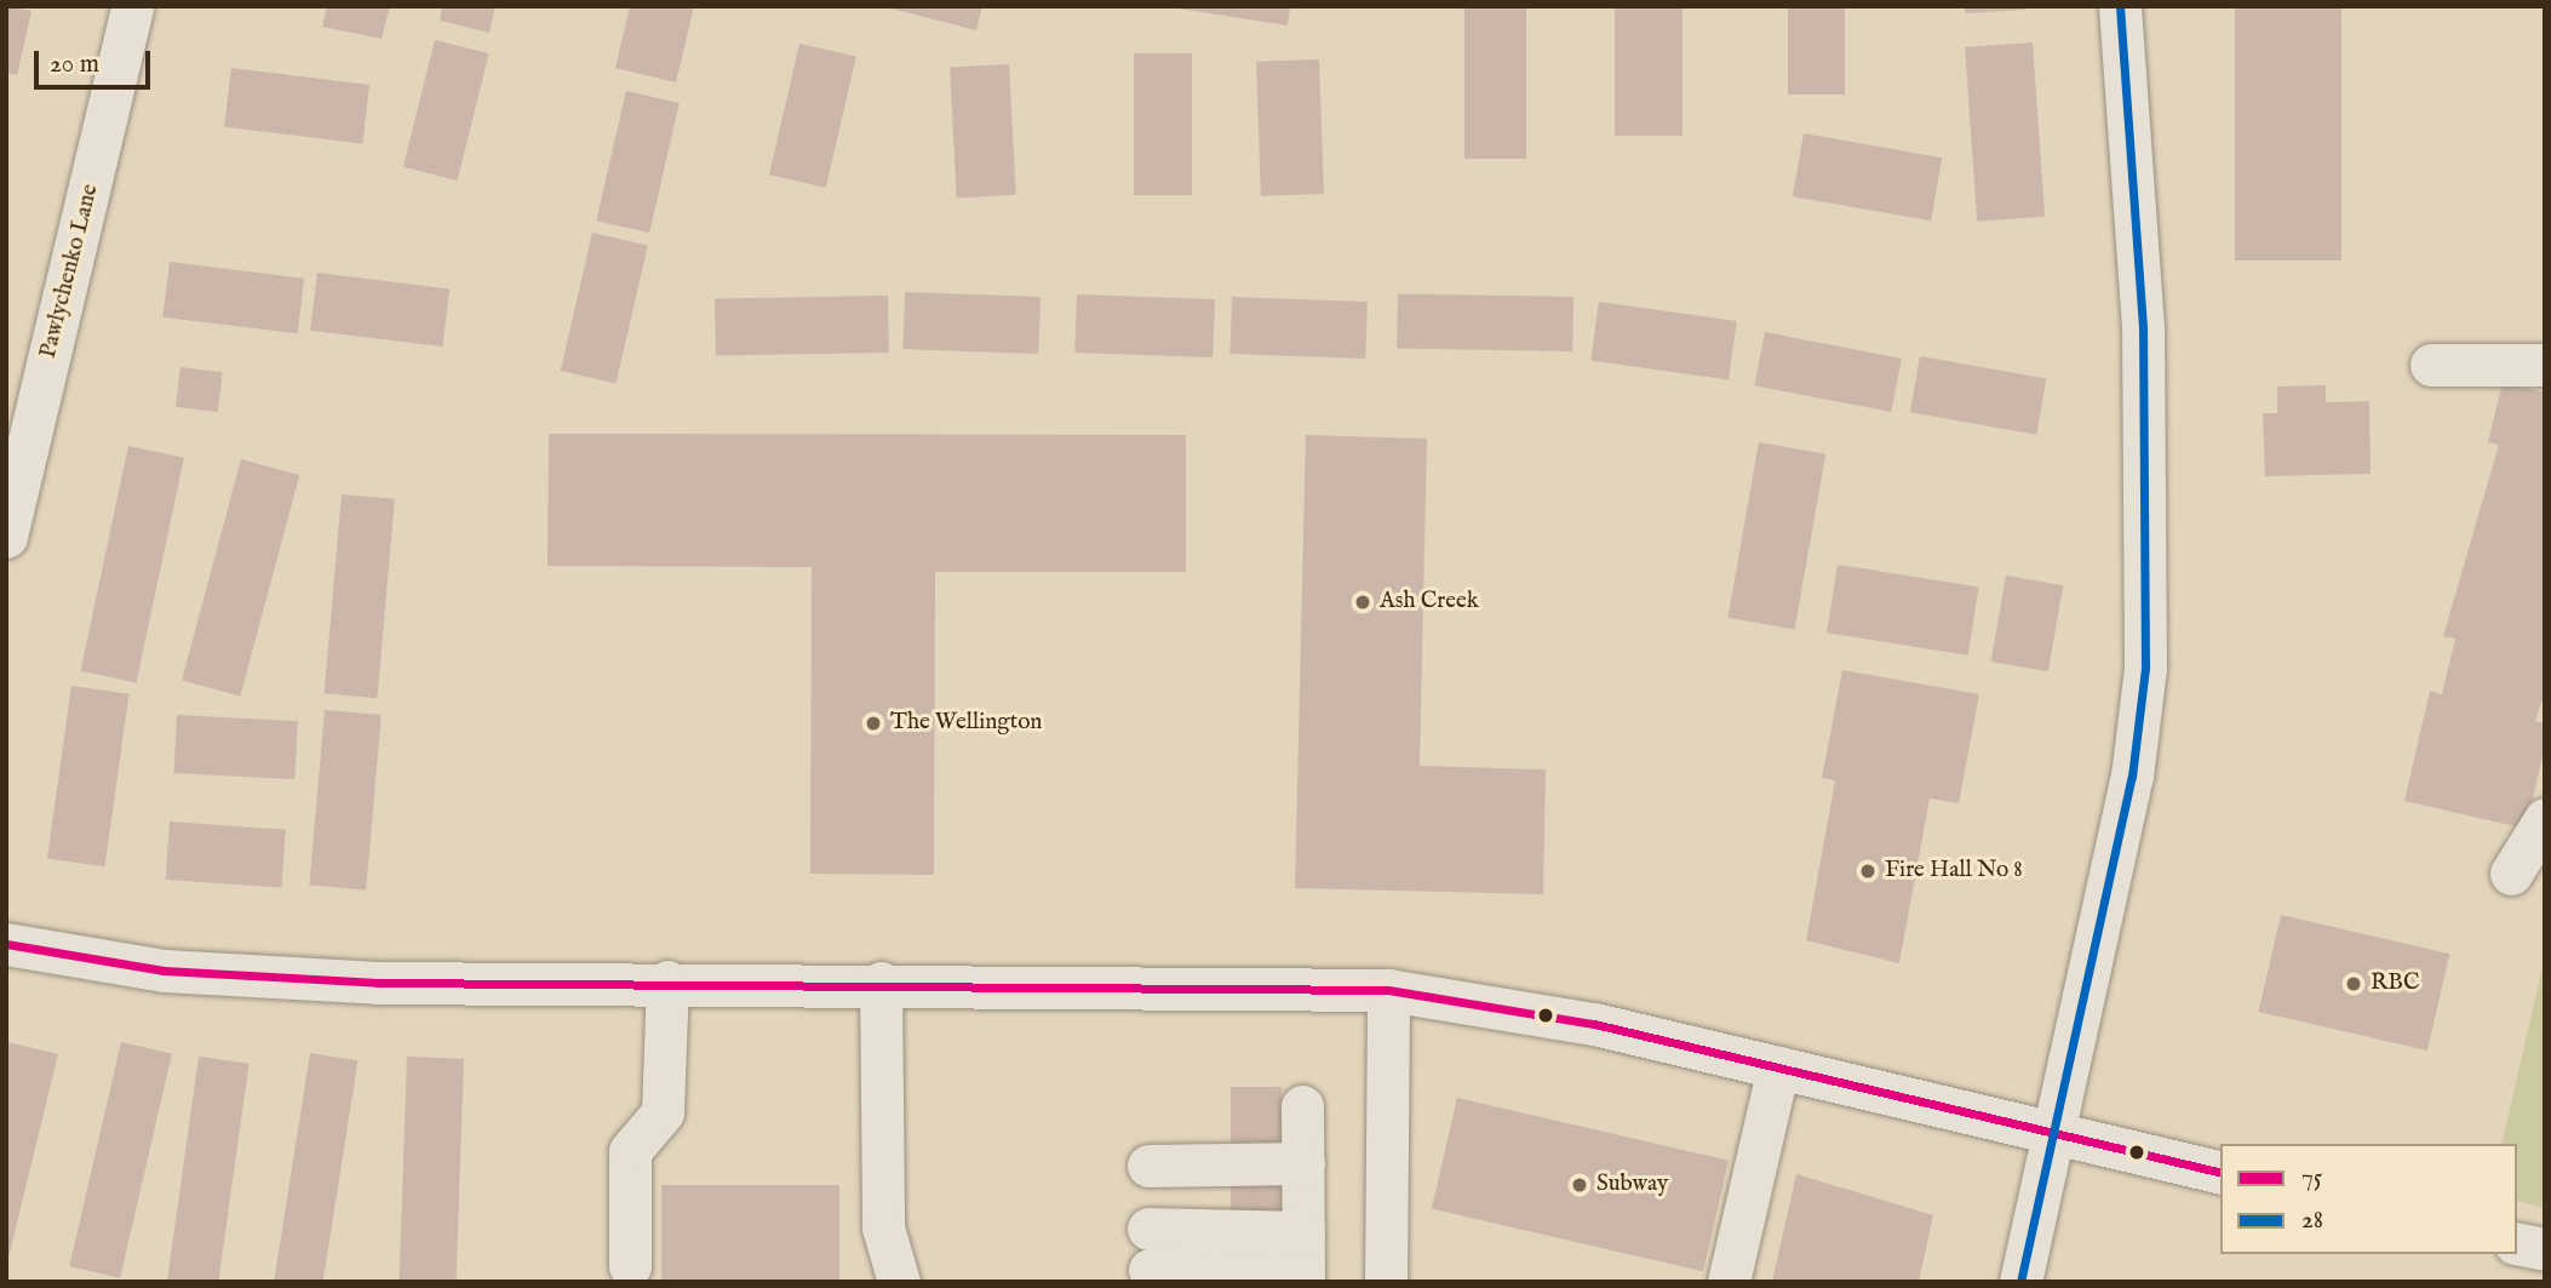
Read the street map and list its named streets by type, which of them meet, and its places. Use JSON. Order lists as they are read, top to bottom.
{
  "streets": {
    "street": ["Pawlychenko Lane"]
  },
  "places": [
    "Ash Creek",
    "The Wellington",
    "Fire Hall No 8",
    "RBC",
    "Subway"
  ],
  "lines": ["transit line 28", "transit line 75"],
  "legend": ["75", "28"],
  "scale_bar": "20 m"
}
